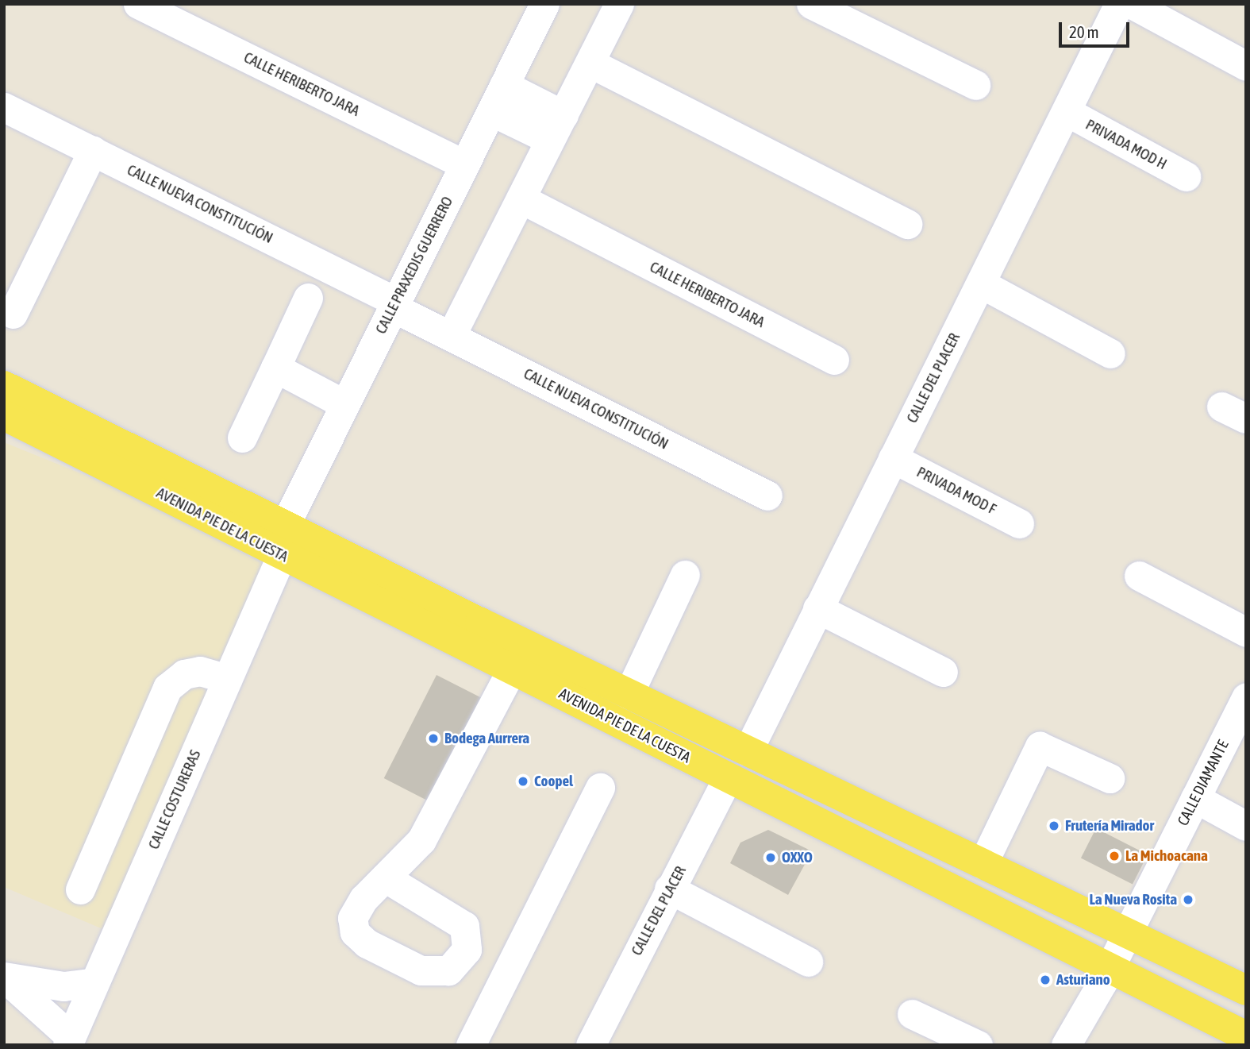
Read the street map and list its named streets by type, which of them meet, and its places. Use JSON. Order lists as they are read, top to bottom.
{
  "streets": {
    "main road": ["AVENIDA PIE DE LA CUESTA"],
    "street": [
      "CALLE HERIBERTO JARA",
      "PRIVADA MOD H",
      "CALLE NUEVA CONSTITUCIÓN",
      "CALLE PRAXEDIS GUERRERO",
      "CALLE DEL PLACER",
      "PRIVADA MOD F",
      "CALLE DIAMANTE",
      "CALLE COSTURERAS"
    ]
  },
  "crossings": [
    ["CALLE HERIBERTO JARA", "CALLE PRAXEDIS GUERRERO"],
    ["PRIVADA MOD H", "CALLE DEL PLACER"],
    ["CALLE NUEVA CONSTITUCIÓN", "CALLE PRAXEDIS GUERRERO"],
    ["CALLE PRAXEDIS GUERRERO", "AVENIDA PIE DE LA CUESTA"],
    ["CALLE PRAXEDIS GUERRERO", "CALLE COSTURERAS"],
    ["CALLE DEL PLACER", "PRIVADA MOD F"],
    ["CALLE DEL PLACER", "AVENIDA PIE DE LA CUESTA"],
    ["AVENIDA PIE DE LA CUESTA", "CALLE DIAMANTE"],
    ["AVENIDA PIE DE LA CUESTA", "CALLE COSTURERAS"]
  ],
  "places": [
    "Bodega Aurrera",
    "Coopel",
    "Frutería Mirador",
    "La Michoacana",
    "OXXO",
    "La Nueva Rosita",
    "Asturiano"
  ],
  "scale_bar": "20 m"
}
